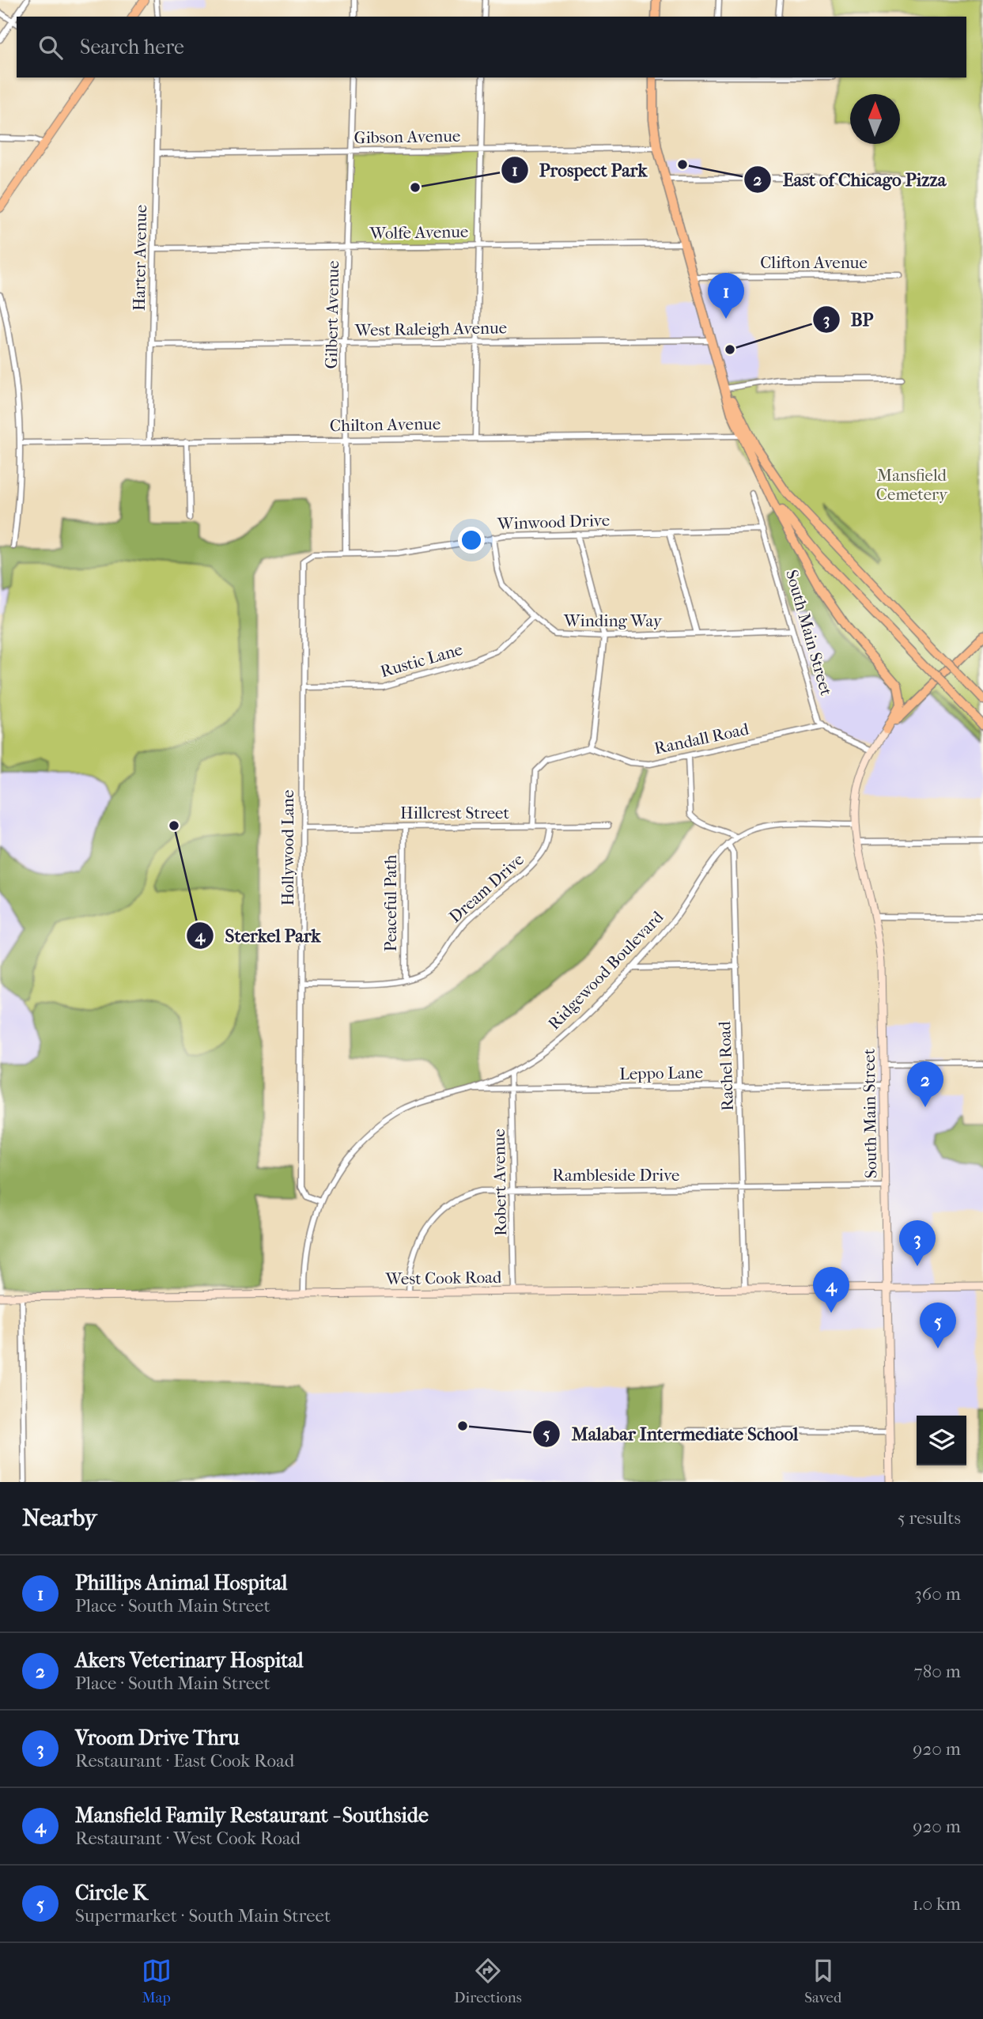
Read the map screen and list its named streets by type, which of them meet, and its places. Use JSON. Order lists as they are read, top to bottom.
{
  "streets": {
    "main road": ["South Main Street", "West Cook Road"],
    "street": [
      "Gibson Avenue",
      "Wolfe Avenue",
      "Harter Avenue",
      "Clifton Avenue",
      "Gilbert Avenue",
      "West Raleigh Avenue",
      "Chilton Avenue",
      "Winwood Drive",
      "Winding Way",
      "Rustic Lane",
      "Randall Road",
      "Hillcrest Street",
      "Hollywood Lane",
      "Dream Drive",
      "Peaceful Path",
      "Ridgewood Boulevard",
      "Rachel Road",
      "Leppo Lane",
      "Rambleside Drive",
      "Robert Avenue"
    ]
  },
  "crossings": [
    ["Gibson Avenue", "Harter Avenue"],
    ["Gibson Avenue", "Gilbert Avenue"],
    ["Wolfe Avenue", "Harter Avenue"],
    ["Wolfe Avenue", "Gilbert Avenue"],
    ["Harter Avenue", "West Raleigh Avenue"],
    ["Harter Avenue", "Chilton Avenue"],
    ["Gilbert Avenue", "West Raleigh Avenue"],
    ["Gilbert Avenue", "Chilton Avenue"],
    ["Gilbert Avenue", "Winwood Drive"],
    ["Gilbert Avenue", "Hollywood Lane"],
    ["Winwood Drive", "Winding Way"],
    ["Winwood Drive", "South Main Street"],
    ["Winwood Drive", "Hollywood Lane"],
    ["Winding Way", "South Main Street"],
    ["Winding Way", "Rustic Lane"],
    ["South Main Street", "Randall Road"],
    ["South Main Street", "Ridgewood Boulevard"],
    ["South Main Street", "Leppo Lane"],
    ["South Main Street", "Rambleside Drive"],
    ["South Main Street", "West Cook Road"],
    ["Rustic Lane", "Hollywood Lane"],
    ["Hillcrest Street", "Hollywood Lane"],
    ["Hillcrest Street", "Dream Drive"],
    ["Hillcrest Street", "Peaceful Path"],
    ["Hollywood Lane", "Dream Drive"],
    ["Hollywood Lane", "Ridgewood Boulevard"],
    ["Dream Drive", "Peaceful Path"],
    ["Ridgewood Boulevard", "Rachel Road"],
    ["Ridgewood Boulevard", "Leppo Lane"],
    ["Ridgewood Boulevard", "Robert Avenue"],
    ["Ridgewood Boulevard", "West Cook Road"],
    ["Rachel Road", "Leppo Lane"],
    ["Rachel Road", "Rambleside Drive"],
    ["Rachel Road", "West Cook Road"],
    ["Leppo Lane", "Robert Avenue"],
    ["Rambleside Drive", "Robert Avenue"],
    ["Rambleside Drive", "West Cook Road"],
    ["Robert Avenue", "West Cook Road"]
  ],
  "parks": ["Mansfield Cemetery"],
  "places": [
    "East of Chicago Pizza",
    "Prospect Park",
    "BP",
    "Sterkel Park",
    "Malabar Intermediate School"
  ],
  "north": "top",
  "page": {
    "search": "Search here",
    "pins": [
      "1",
      "2",
      "3",
      "4",
      "5"
    ],
    "heading": ["Nearby", "5 results"],
    "list": [
      {
        "mark": "1",
        "name": "Phillips Animal Hospital",
        "note": "Place · South Main Street",
        "value": "360 m"
      },
      {
        "mark": "2",
        "name": "Akers Veterinary Hospital",
        "note": "Place · South Main Street",
        "value": "780 m"
      },
      {
        "mark": "3",
        "name": "Vroom Drive Thru",
        "note": "Restaurant · East Cook Road",
        "value": "920 m"
      },
      {
        "mark": "4",
        "name": "Mansfield Family Restaurant - Southside",
        "note": "Restaurant · West Cook Road",
        "value": "920 m"
      },
      {
        "mark": "5",
        "name": "Circle K",
        "note": "Supermarket · South Main Street",
        "value": "1.0 km"
      }
    ],
    "nav": ["Map", "Directions", "Saved"]
  }
}
